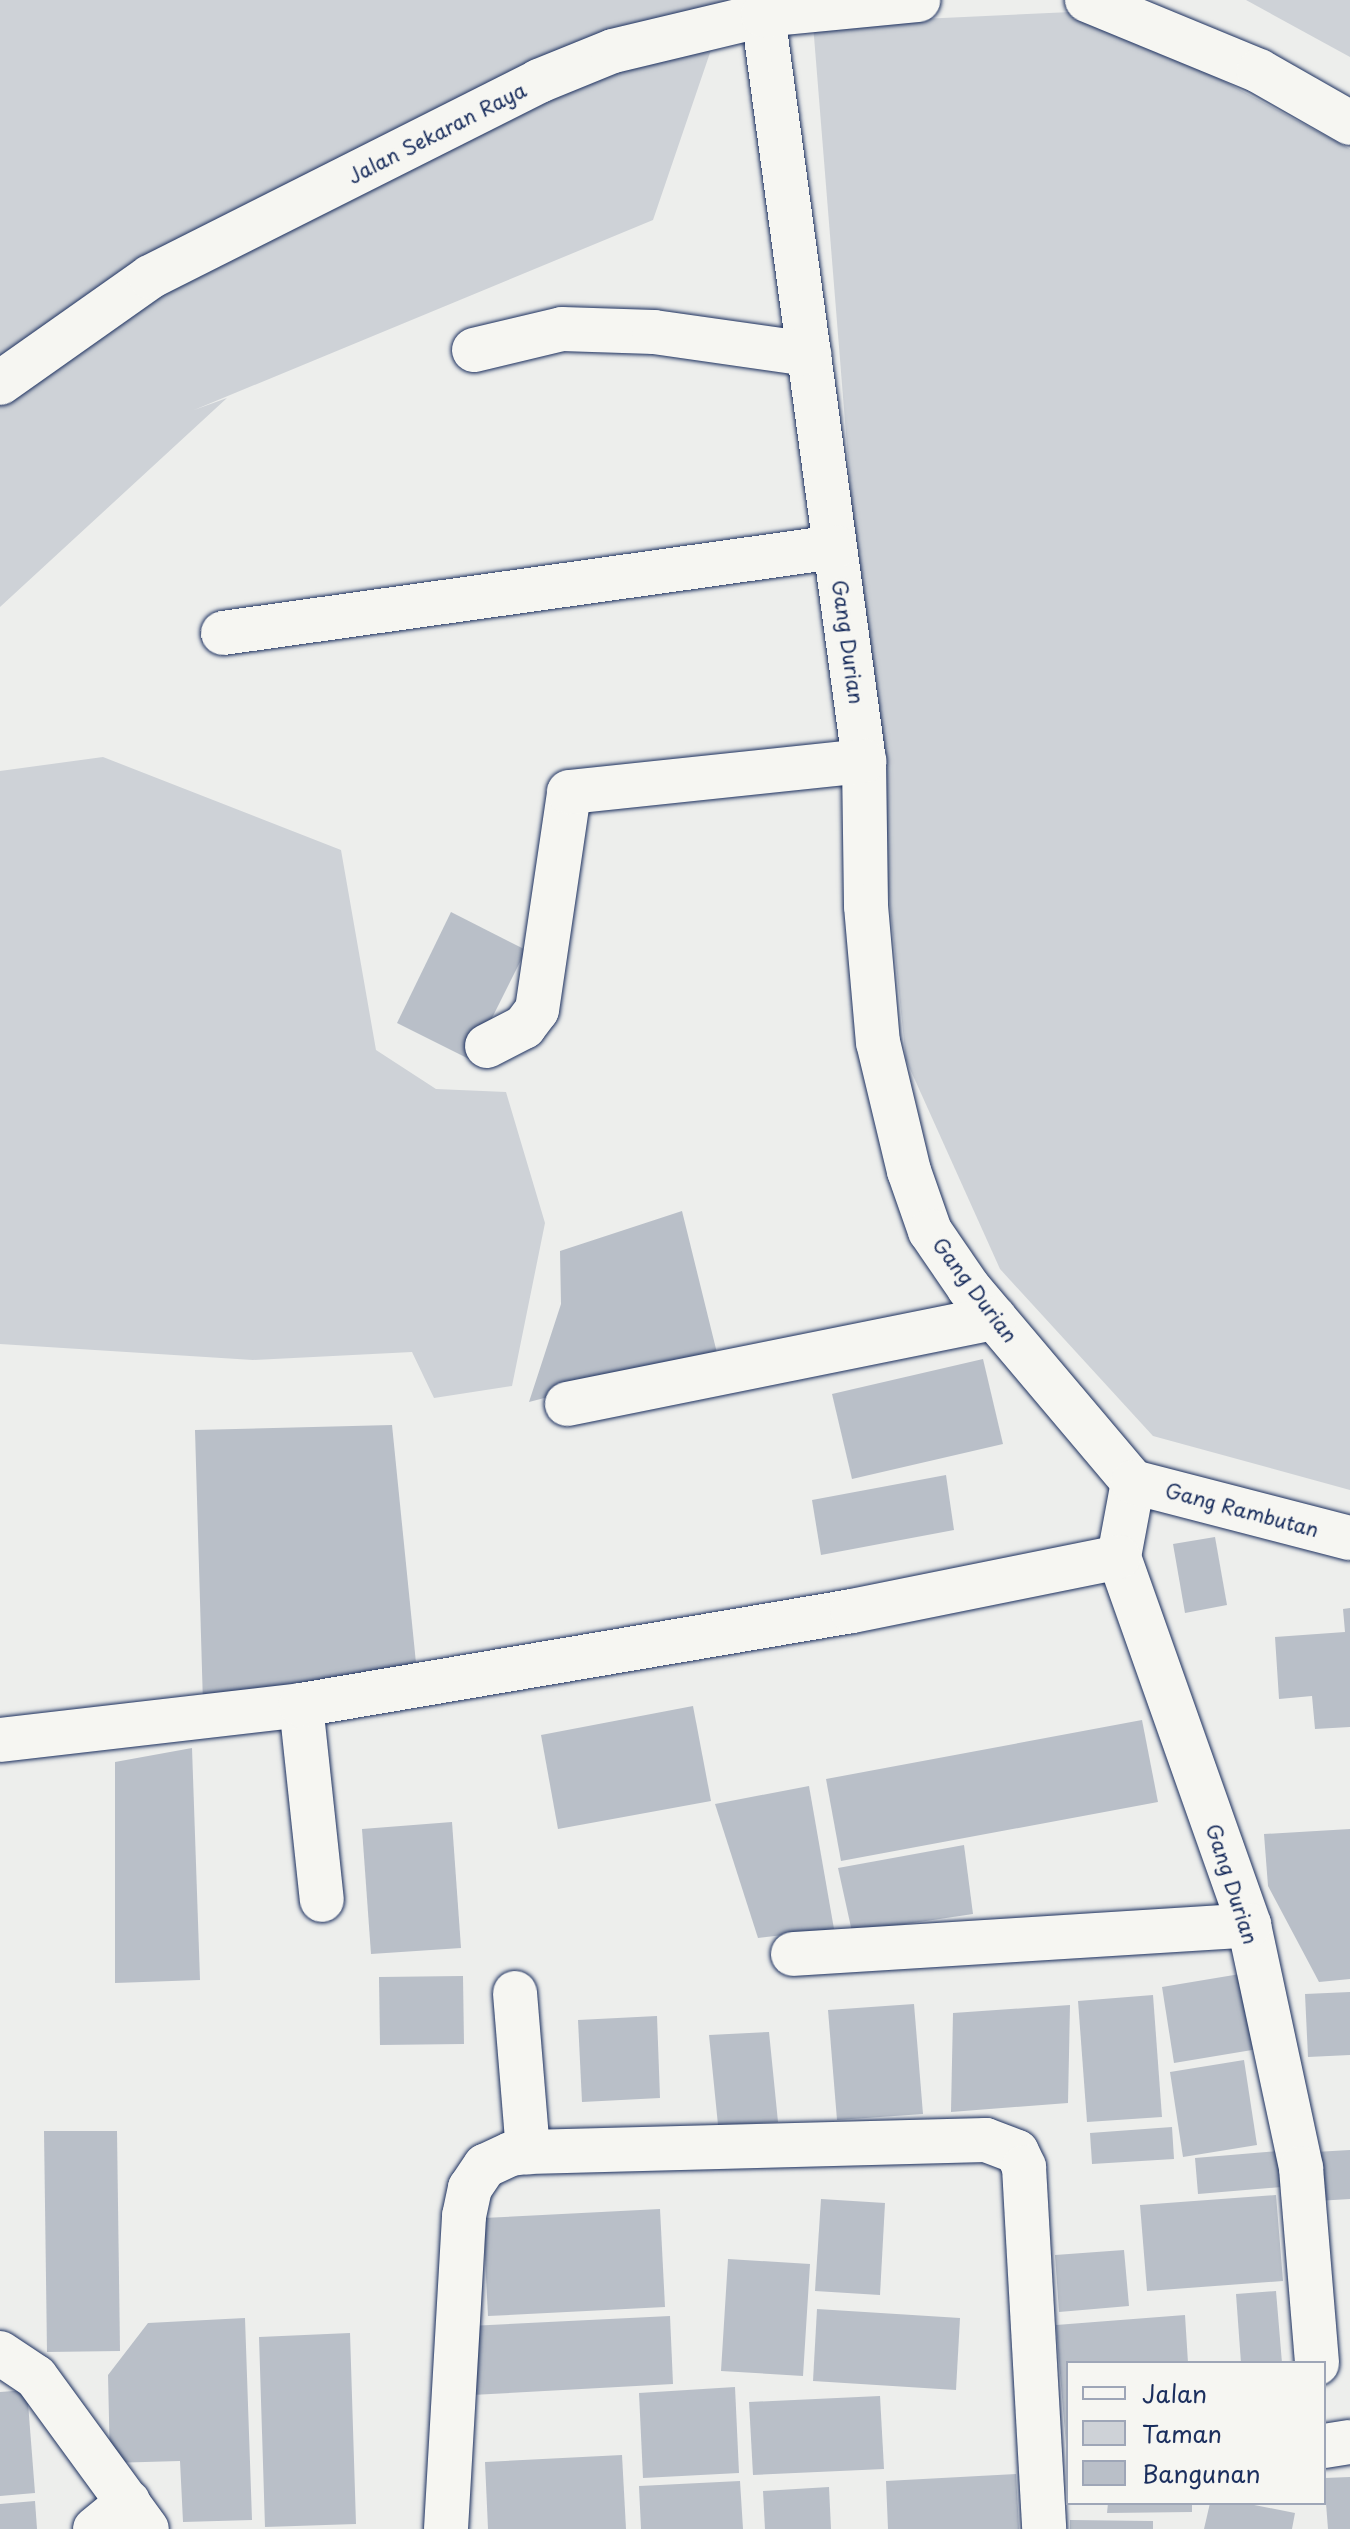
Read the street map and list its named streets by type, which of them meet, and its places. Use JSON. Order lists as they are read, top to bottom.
{
  "streets": {
    "street": ["Jalan Sekaran Raya", "Gang Durian", "Gang Rambutan"]
  },
  "crossings": [
    ["Jalan Sekaran Raya", "Gang Durian"],
    ["Gang Durian", "Gang Rambutan"]
  ],
  "legend": ["Jalan", "Taman", "Bangunan"]
}
